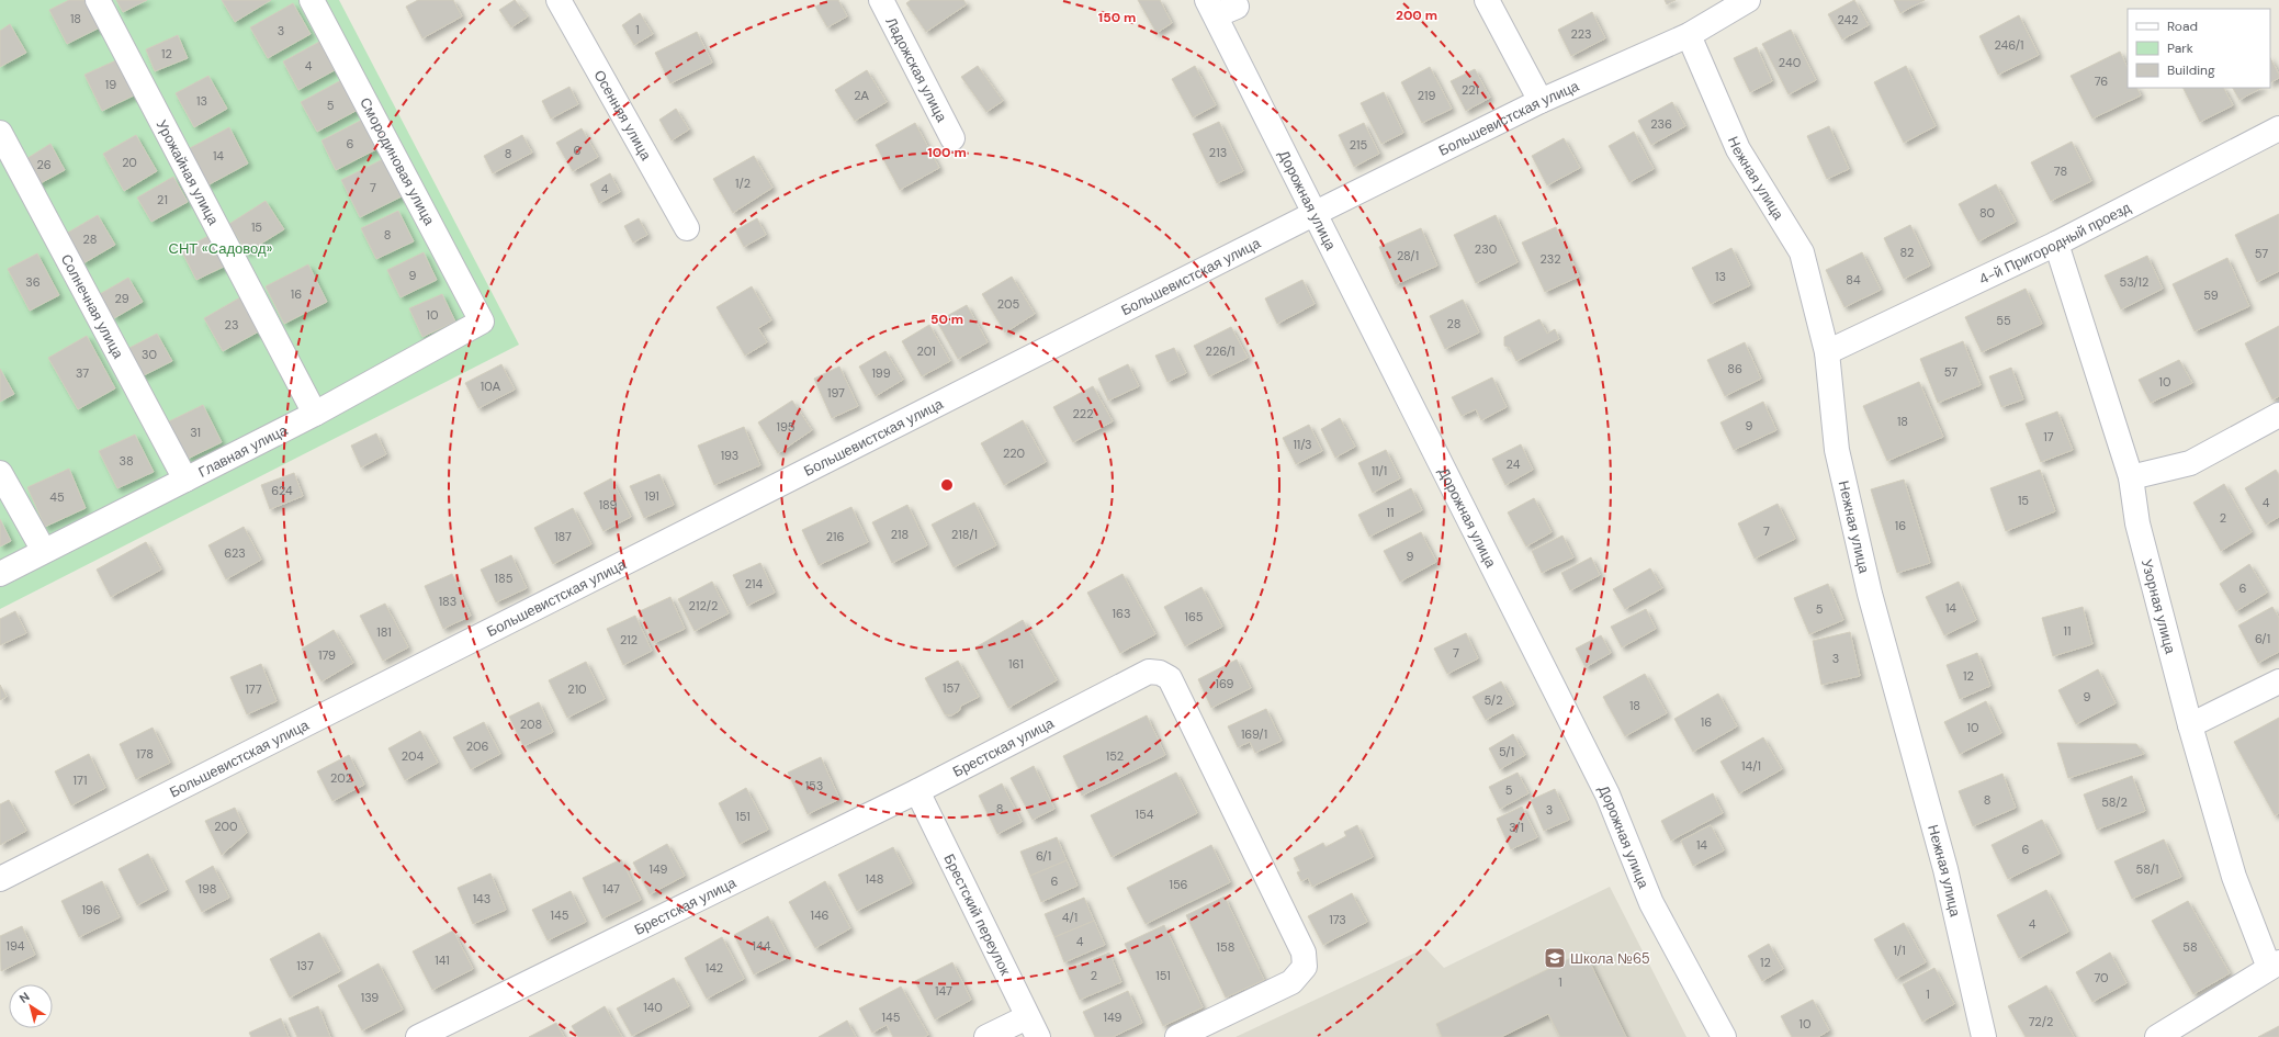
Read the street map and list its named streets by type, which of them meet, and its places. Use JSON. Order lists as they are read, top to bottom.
{
  "streets": {
    "street": [
      "Ладожская улица",
      "Осенняя улица",
      "Большевистская улица",
      "Смородиновая улица",
      "Урожайная улица",
      "Нежная улица",
      "Дорожная улица",
      "4-й Пригородный проезд",
      "Солнечная улица",
      "Главная улица",
      "Узорная улица",
      "Брестская улица",
      "Брестский переулок"
    ]
  },
  "crossings": [
    ["Большевистская улица", "Нежная улица"],
    ["Большевистская улица", "Дорожная улица"],
    ["Смородиновая улица", "Главная улица"],
    ["Урожайная улица", "Главная улица"],
    ["Нежная улица", "4-й Пригородный проезд"],
    ["4-й Пригородный проезд", "Узорная улица"],
    ["Солнечная улица", "Главная улица"],
    ["Брестская улица", "Брестский переулок"]
  ],
  "parks": ["СНТ «Садовод»"],
  "places": {
    "school or university": ["Школа №65"]
  },
  "house_numbers": [
    "18",
    "242",
    "1",
    "3",
    "223",
    "246/1",
    "12",
    "240",
    "4",
    "76",
    "19",
    "221",
    "2А",
    "219",
    "13",
    "5",
    "236",
    "6",
    "215",
    "6",
    "213",
    "8",
    "14",
    "20",
    "26",
    "78",
    "1/2",
    "7",
    "4",
    "21",
    "80",
    "15",
    "8",
    "28",
    "230",
    "82",
    "57",
    "28/1",
    "232",
    "9",
    "13",
    "84",
    "36",
    "53/12",
    "16",
    "59",
    "29",
    "205",
    "10",
    "55",
    "28",
    "23",
    "201",
    "226/1",
    "30",
    "86",
    "57",
    "37",
    "199",
    "10",
    "10А",
    "197",
    "222",
    "18",
    "9",
    "195",
    "31",
    "17",
    "11/3",
    "220",
    "193",
    "38",
    "24",
    "11/1",
    "624",
    "191",
    "45",
    "15",
    "4",
    "189",
    "11",
    "2",
    "16",
    "7",
    "218",
    "218/1",
    "187",
    "216",
    "623",
    "9",
    "185",
    "214",
    "6",
    "183",
    "212/2",
    "14",
    "5",
    "163",
    "165",
    "11",
    "181",
    "6/1",
    "212",
    "7",
    "179",
    "3",
    "161",
    "12",
    "169",
    "157",
    "177",
    "210",
    "9",
    "5/2",
    "18",
    "16",
    "208",
    "10",
    "169/1",
    "206",
    "5/1",
    "178",
    "204",
    "152",
    "14/1",
    "202",
    "171",
    "153",
    "5",
    "8",
    "58/2",
    "8",
    "3",
    "154",
    "151",
    "200",
    "3/1",
    "14",
    "6",
    "6/1",
    "149",
    "58/1",
    "148",
    "6",
    "156",
    "198",
    "147",
    "143",
    "196",
    "145",
    "146",
    "4/1",
    "173",
    "4",
    "4",
    "194",
    "144",
    "158",
    "58",
    "1/1",
    "141",
    "12",
    "137",
    "142",
    "2",
    "151",
    "70",
    "1",
    "147",
    "1",
    "139",
    "140",
    "145",
    "149",
    "72/2",
    "10"
  ],
  "legend": ["Road", "Park", "Building"],
  "north": "top left",
  "rings": [
    "200 m",
    "150 m",
    "100 m",
    "50 m"
  ]
}
